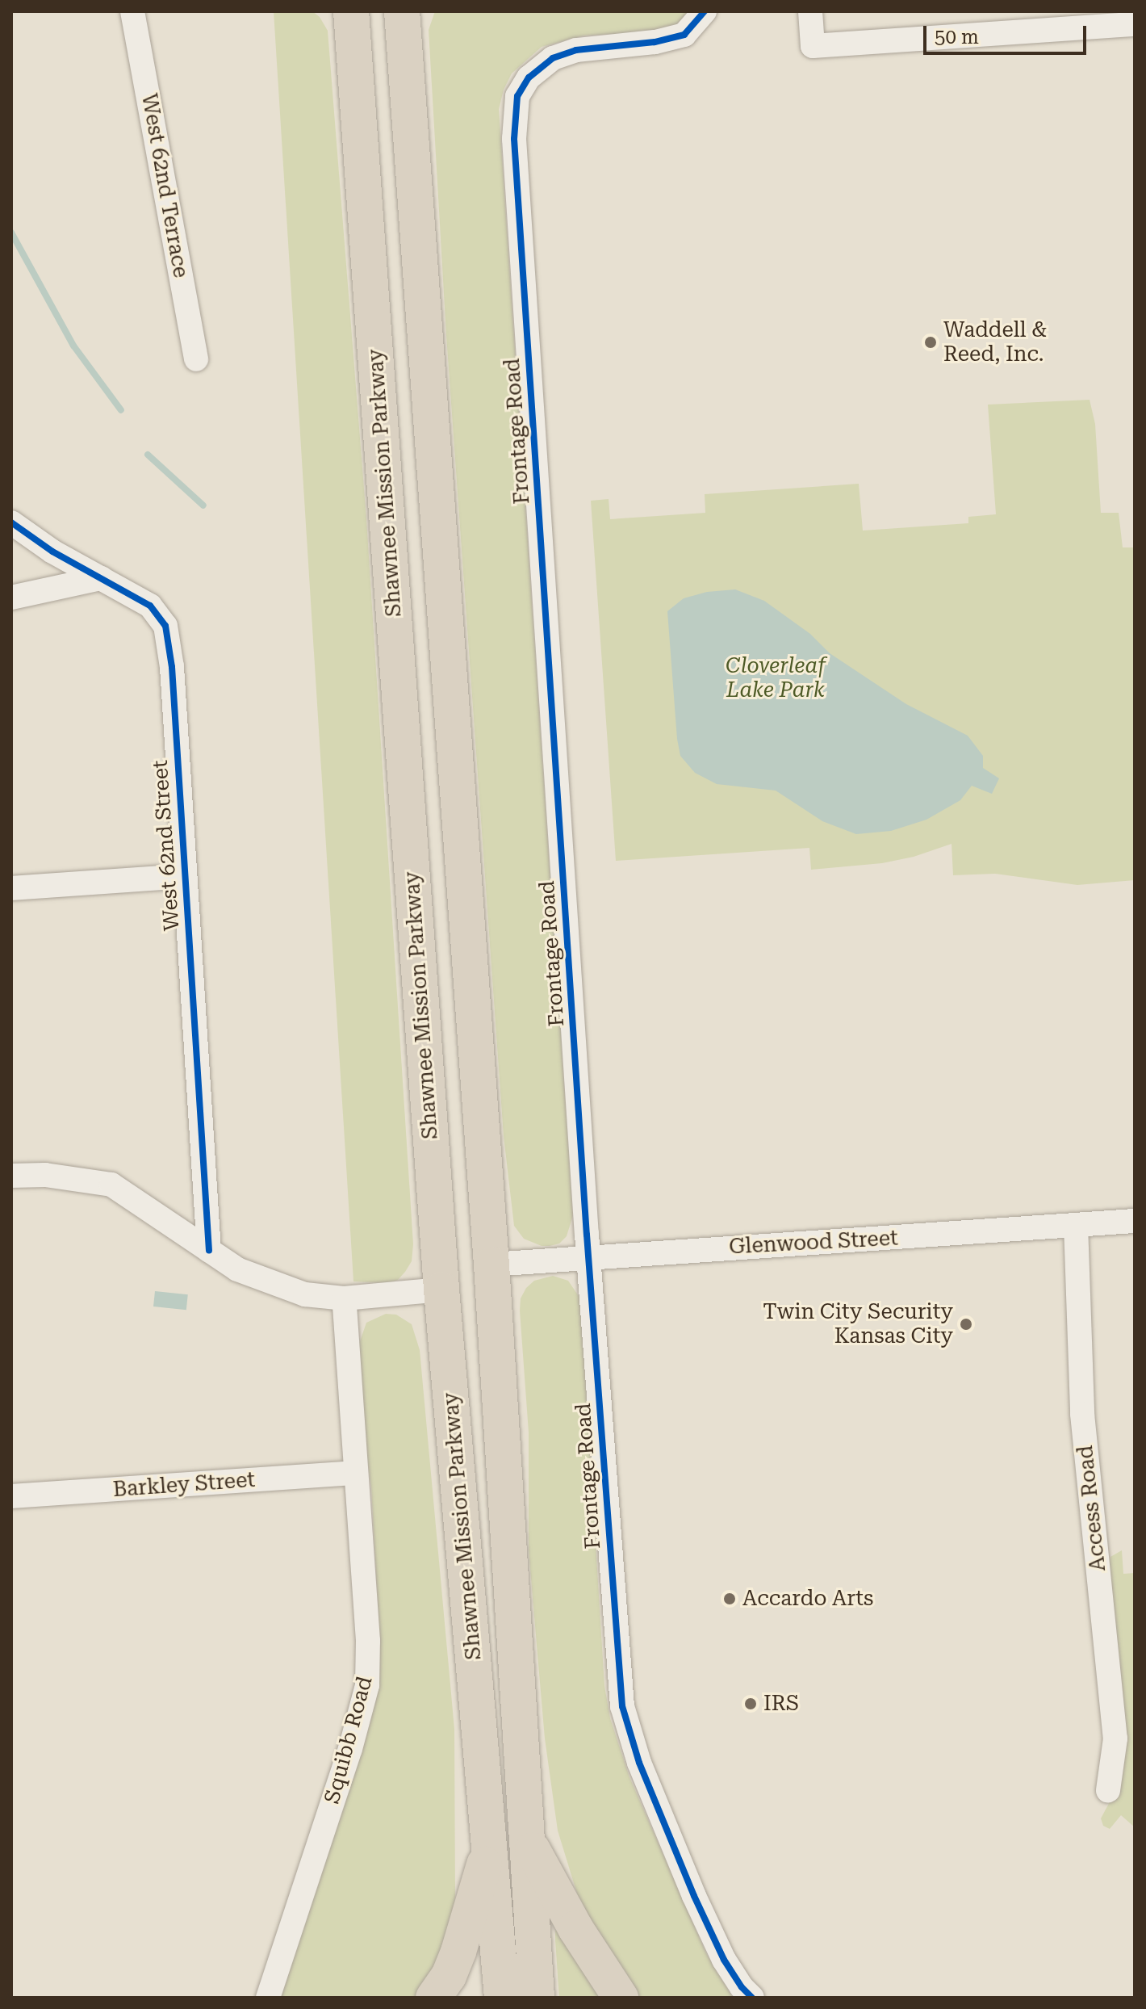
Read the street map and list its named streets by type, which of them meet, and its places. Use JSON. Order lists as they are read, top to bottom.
{
  "streets": {
    "highway": ["Shawnee Mission Parkway"],
    "street": [
      "West 62nd Terrace",
      "Frontage Road",
      "West 62nd Street",
      "Glenwood Street",
      "Barkley Street",
      "Access Road",
      "Squibb Road"
    ]
  },
  "crossings": [
    ["Frontage Road", "Glenwood Street"],
    ["Shawnee Mission Parkway", "Glenwood Street"],
    ["Glenwood Street", "Access Road"],
    ["Barkley Street", "Squibb Road"]
  ],
  "parks": ["Cloverleaf Lake Park"],
  "places": [
    "Waddell & Reed, Inc.",
    "Twin City Security Kansas City",
    "Accardo Arts",
    "IRS"
  ],
  "scale_bar": "50 m"
}
